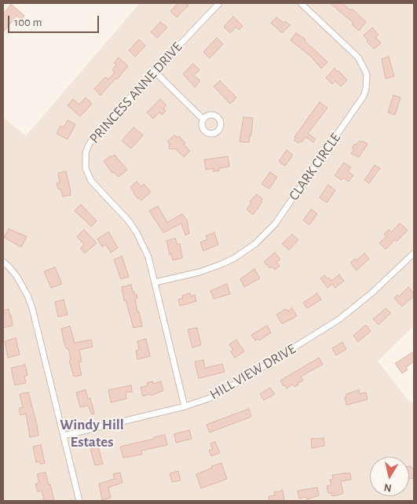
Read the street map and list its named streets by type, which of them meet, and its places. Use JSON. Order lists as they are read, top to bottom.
{
  "streets": {
    "street": ["PRINCESS ANNE DRIVE", "CLARK CIRCLE", "HILL VIEW DRIVE"]
  },
  "crossings": [
    ["PRINCESS ANNE DRIVE", "CLARK CIRCLE"],
    ["PRINCESS ANNE DRIVE", "HILL VIEW DRIVE"]
  ],
  "districts": ["Windy Hill Estates"],
  "scale_bar": "100 m",
  "north": "bottom"
}
